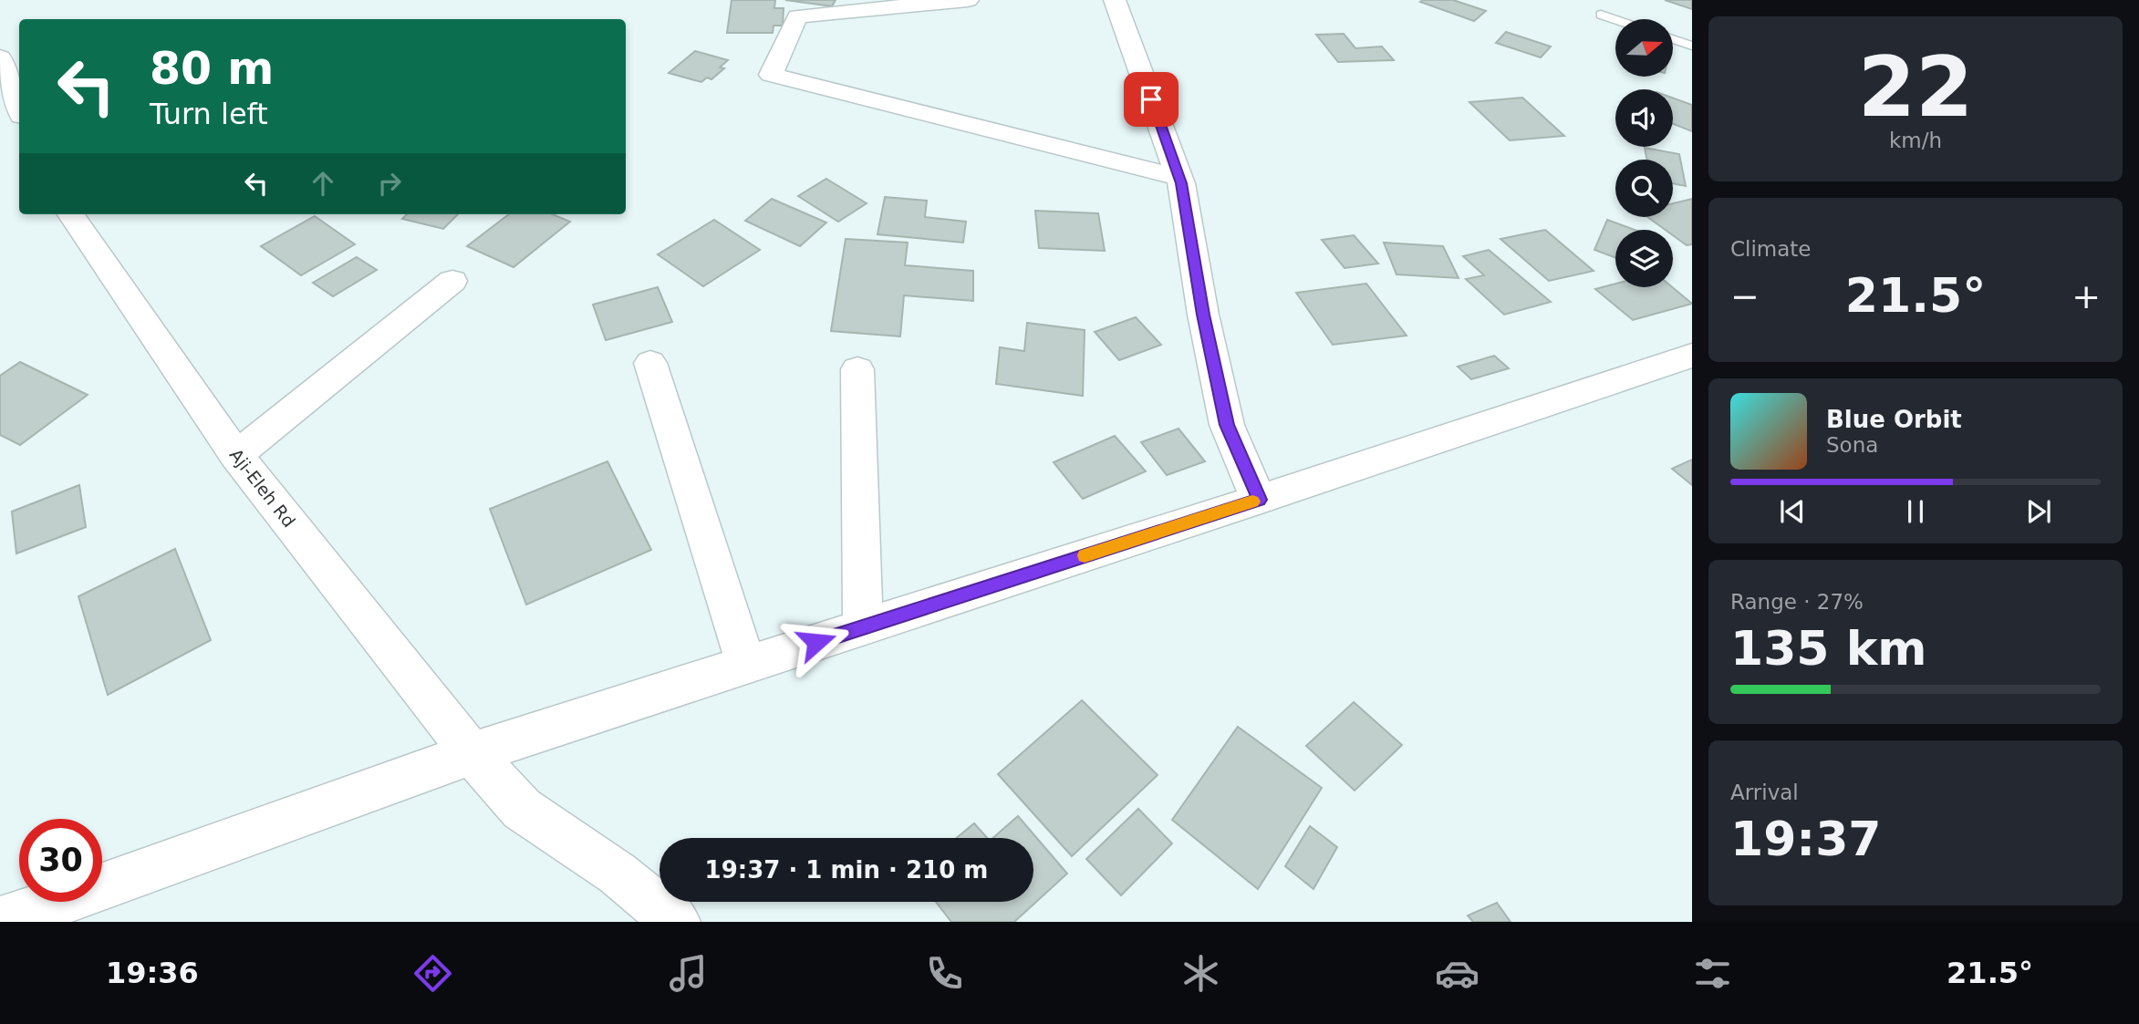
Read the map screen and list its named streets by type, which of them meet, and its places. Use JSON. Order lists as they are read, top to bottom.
{
  "streets": {
    "street": ["Aji-Eleh Rd"]
  },
  "north": "right",
  "page": {
    "tile": [
      ["22", "km/h"],
      "Climate",
      ["Range · 27%", "135 km"],
      ["Arrival", "19:37"]
    ],
    "turn": ["80 m", "Turn left"],
    "heat": ["−", "21.5°", "+"],
    "song": ["Blue Orbit", "Sona"],
    "limit": "30",
    "trip": "19:37 · 1 min · 210 m",
    "tabs": ["19:36", "21.5°"]
  }
}
